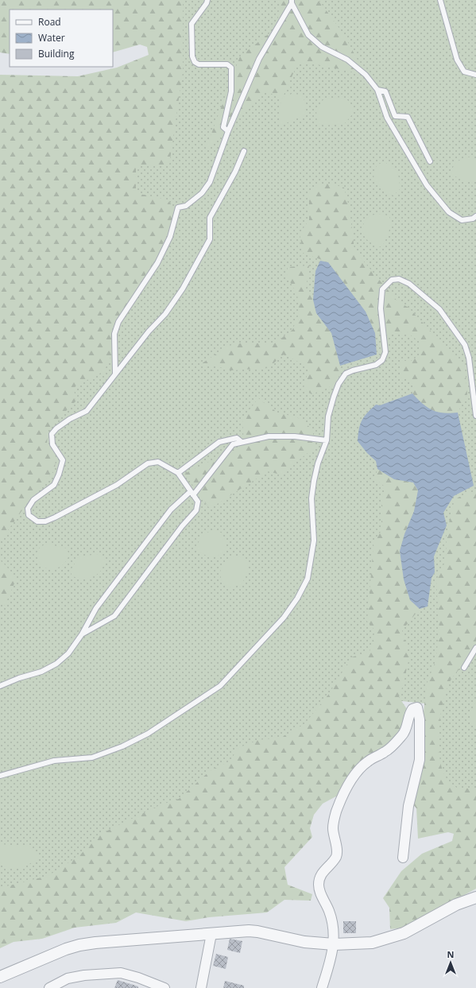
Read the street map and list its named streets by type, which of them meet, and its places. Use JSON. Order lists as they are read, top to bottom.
{
  "legend": ["Road", "Water", "Building"],
  "north": "top"
}
